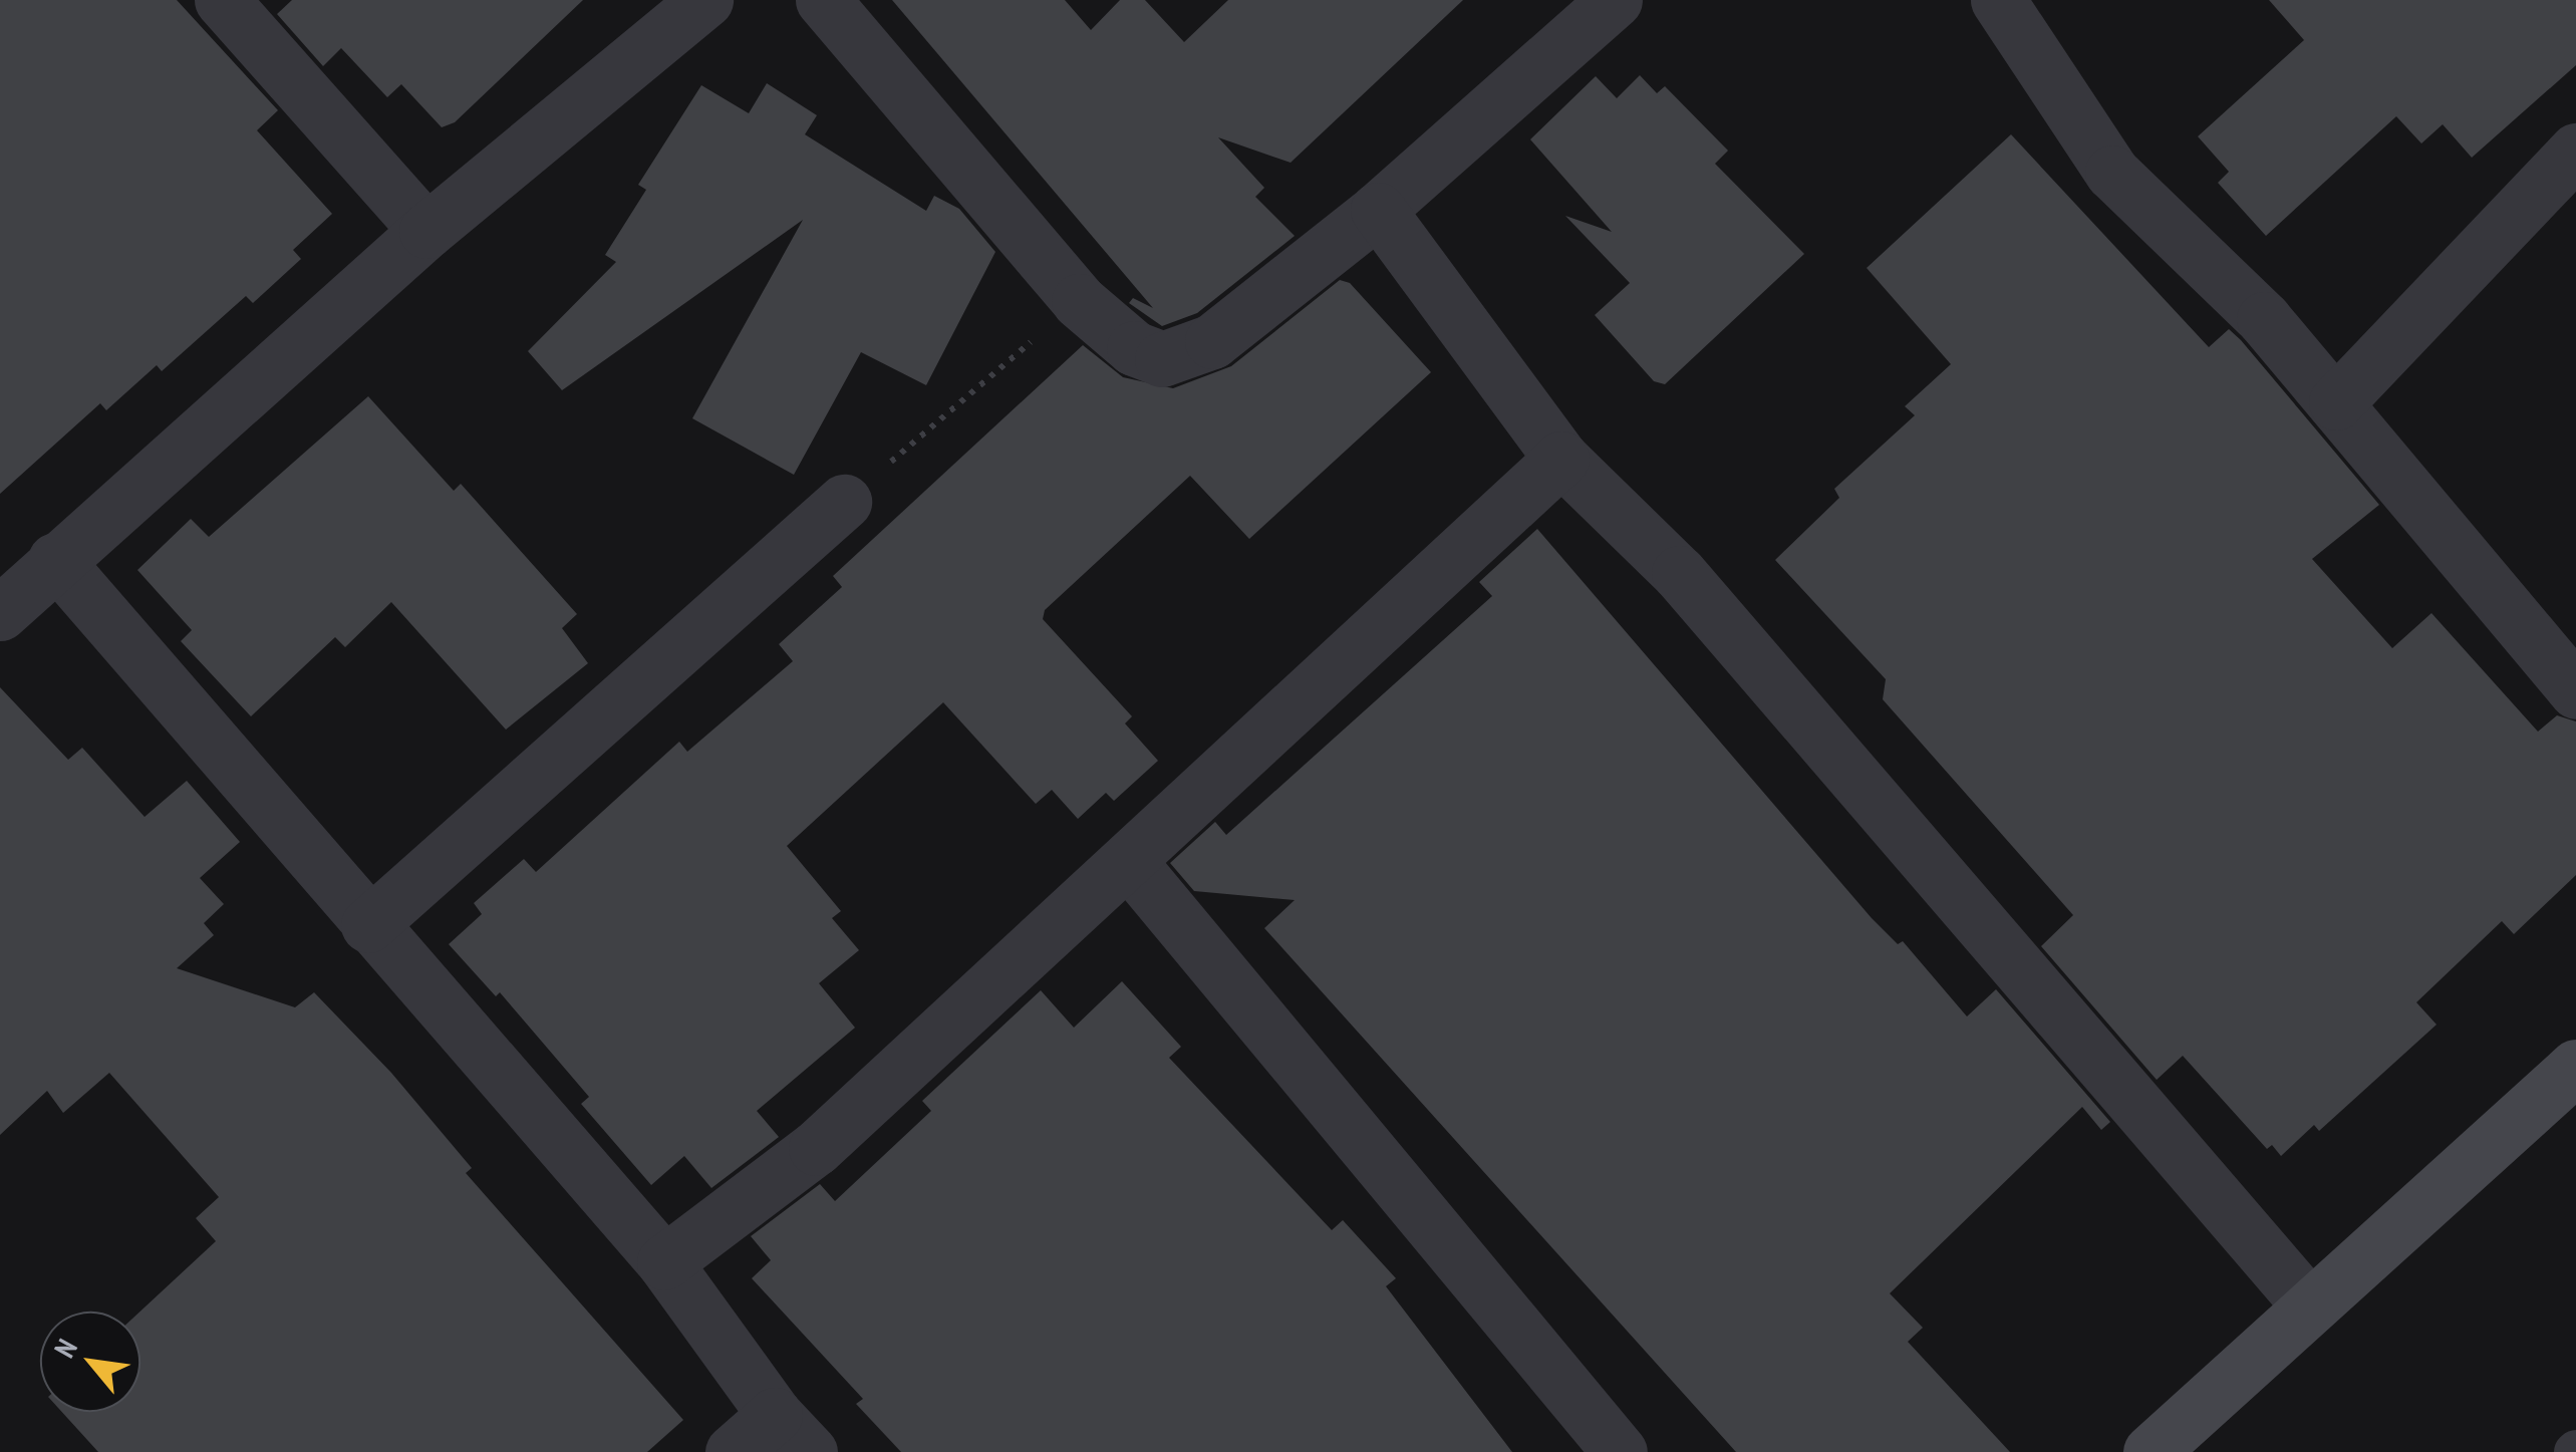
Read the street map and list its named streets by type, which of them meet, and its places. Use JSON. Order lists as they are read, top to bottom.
{
  "north": "top left"
}
